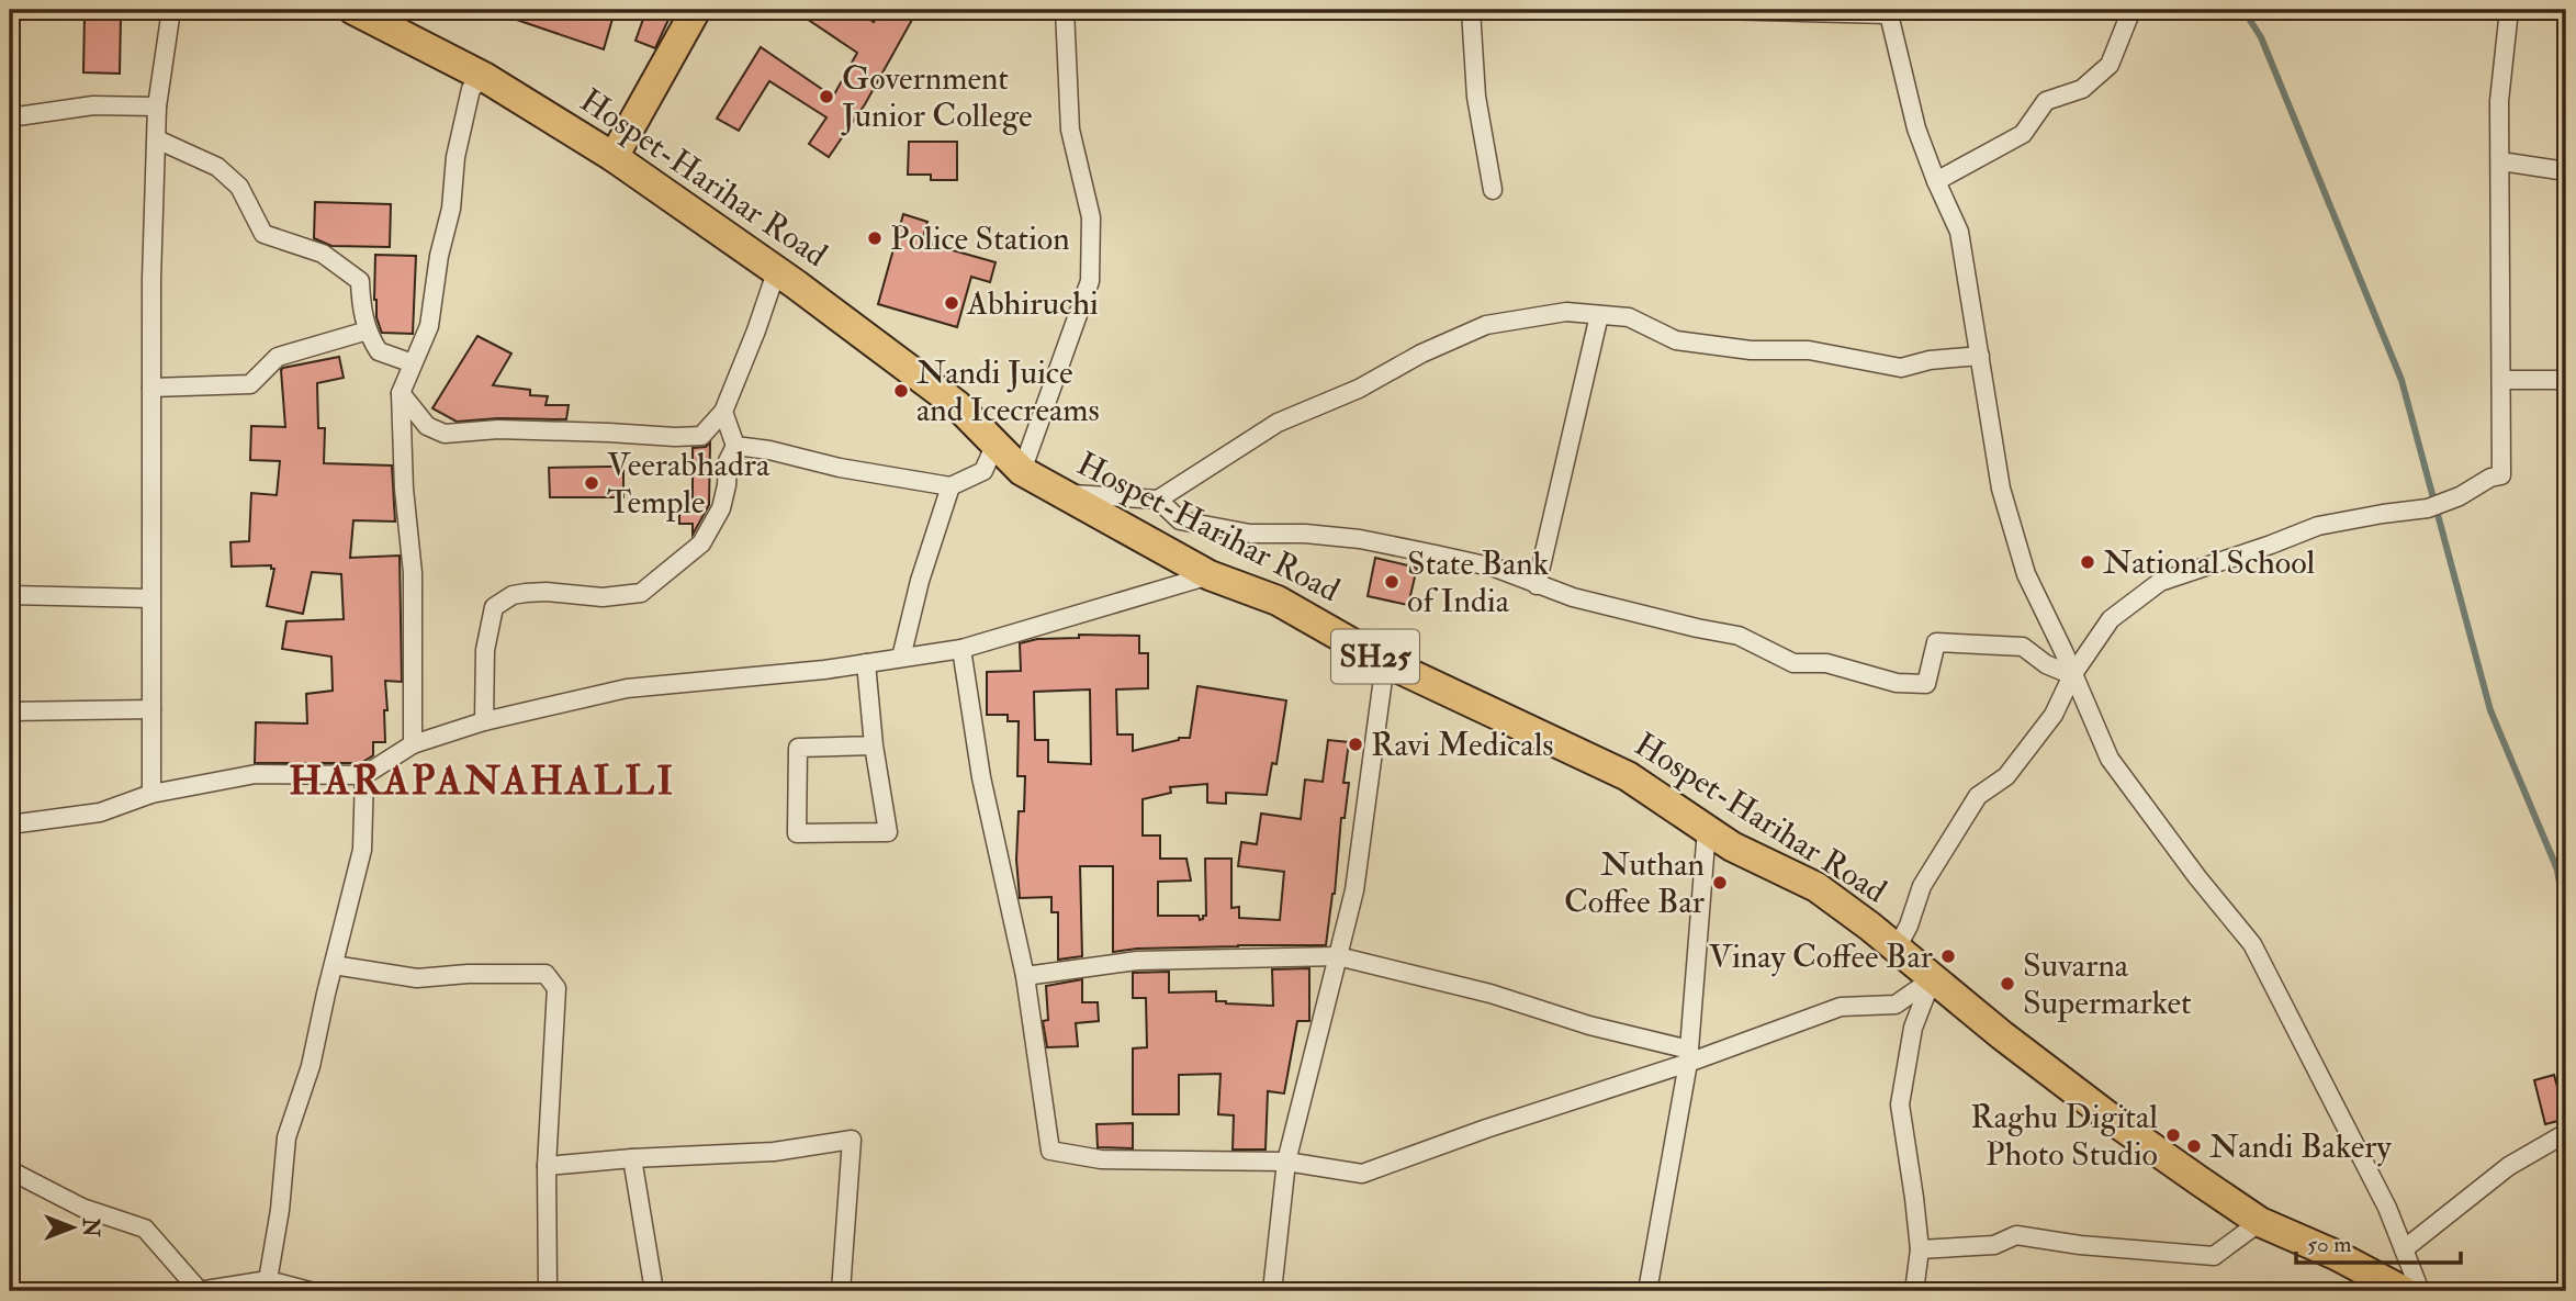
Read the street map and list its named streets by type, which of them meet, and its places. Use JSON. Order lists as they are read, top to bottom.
{
  "streets": {
    "main road": ["Hospet-Harihar Road", "SH25"]
  },
  "districts": ["HARAPANAHALLI"],
  "places": [
    "Government Junior College",
    "Police Station",
    "Abhiruchi",
    "Nandi Juice and Icecreams",
    "Veerabhadra Temple",
    "National School",
    "State Bank of India",
    "Ravi Medicals",
    "Nuthan Coffee Bar",
    "Vinay Coffee Bar",
    "Suvarna Supermarket",
    "Raghu Digital Photo Studio",
    "Nandi Bakery"
  ],
  "scale_bar": "50 m",
  "north": "right"
}
